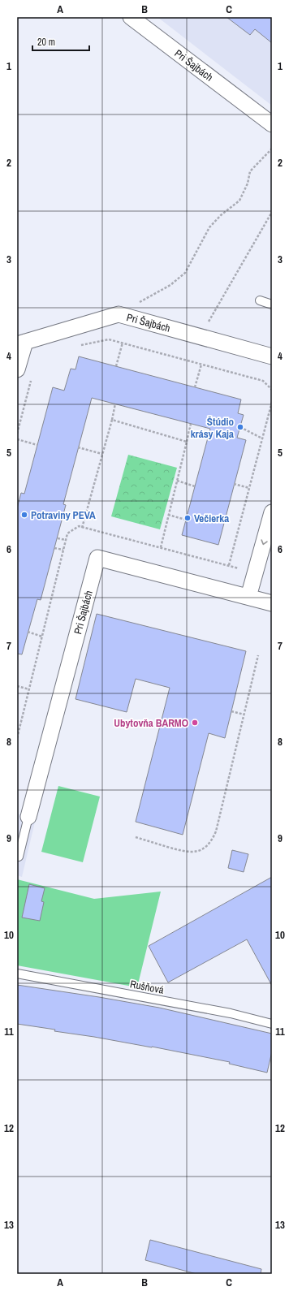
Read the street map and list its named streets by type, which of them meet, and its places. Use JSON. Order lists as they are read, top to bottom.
{
  "streets": {
    "street": ["Pri Šajbách"],
    "lane": ["Rušňová"]
  },
  "places": [
    "Štúdio krásy Kaja",
    "Potraviny PEVA",
    "Večierka",
    "Ubytovňa BARMO"
  ],
  "scale_bar": "20 m",
  "grid": {
    "columns": ["A", "B", "C"],
    "rows": [
      "1",
      "2",
      "3",
      "4",
      "5",
      "6",
      "7",
      "8",
      "9",
      "10",
      "11",
      "12",
      "13"
    ]
  }
}
